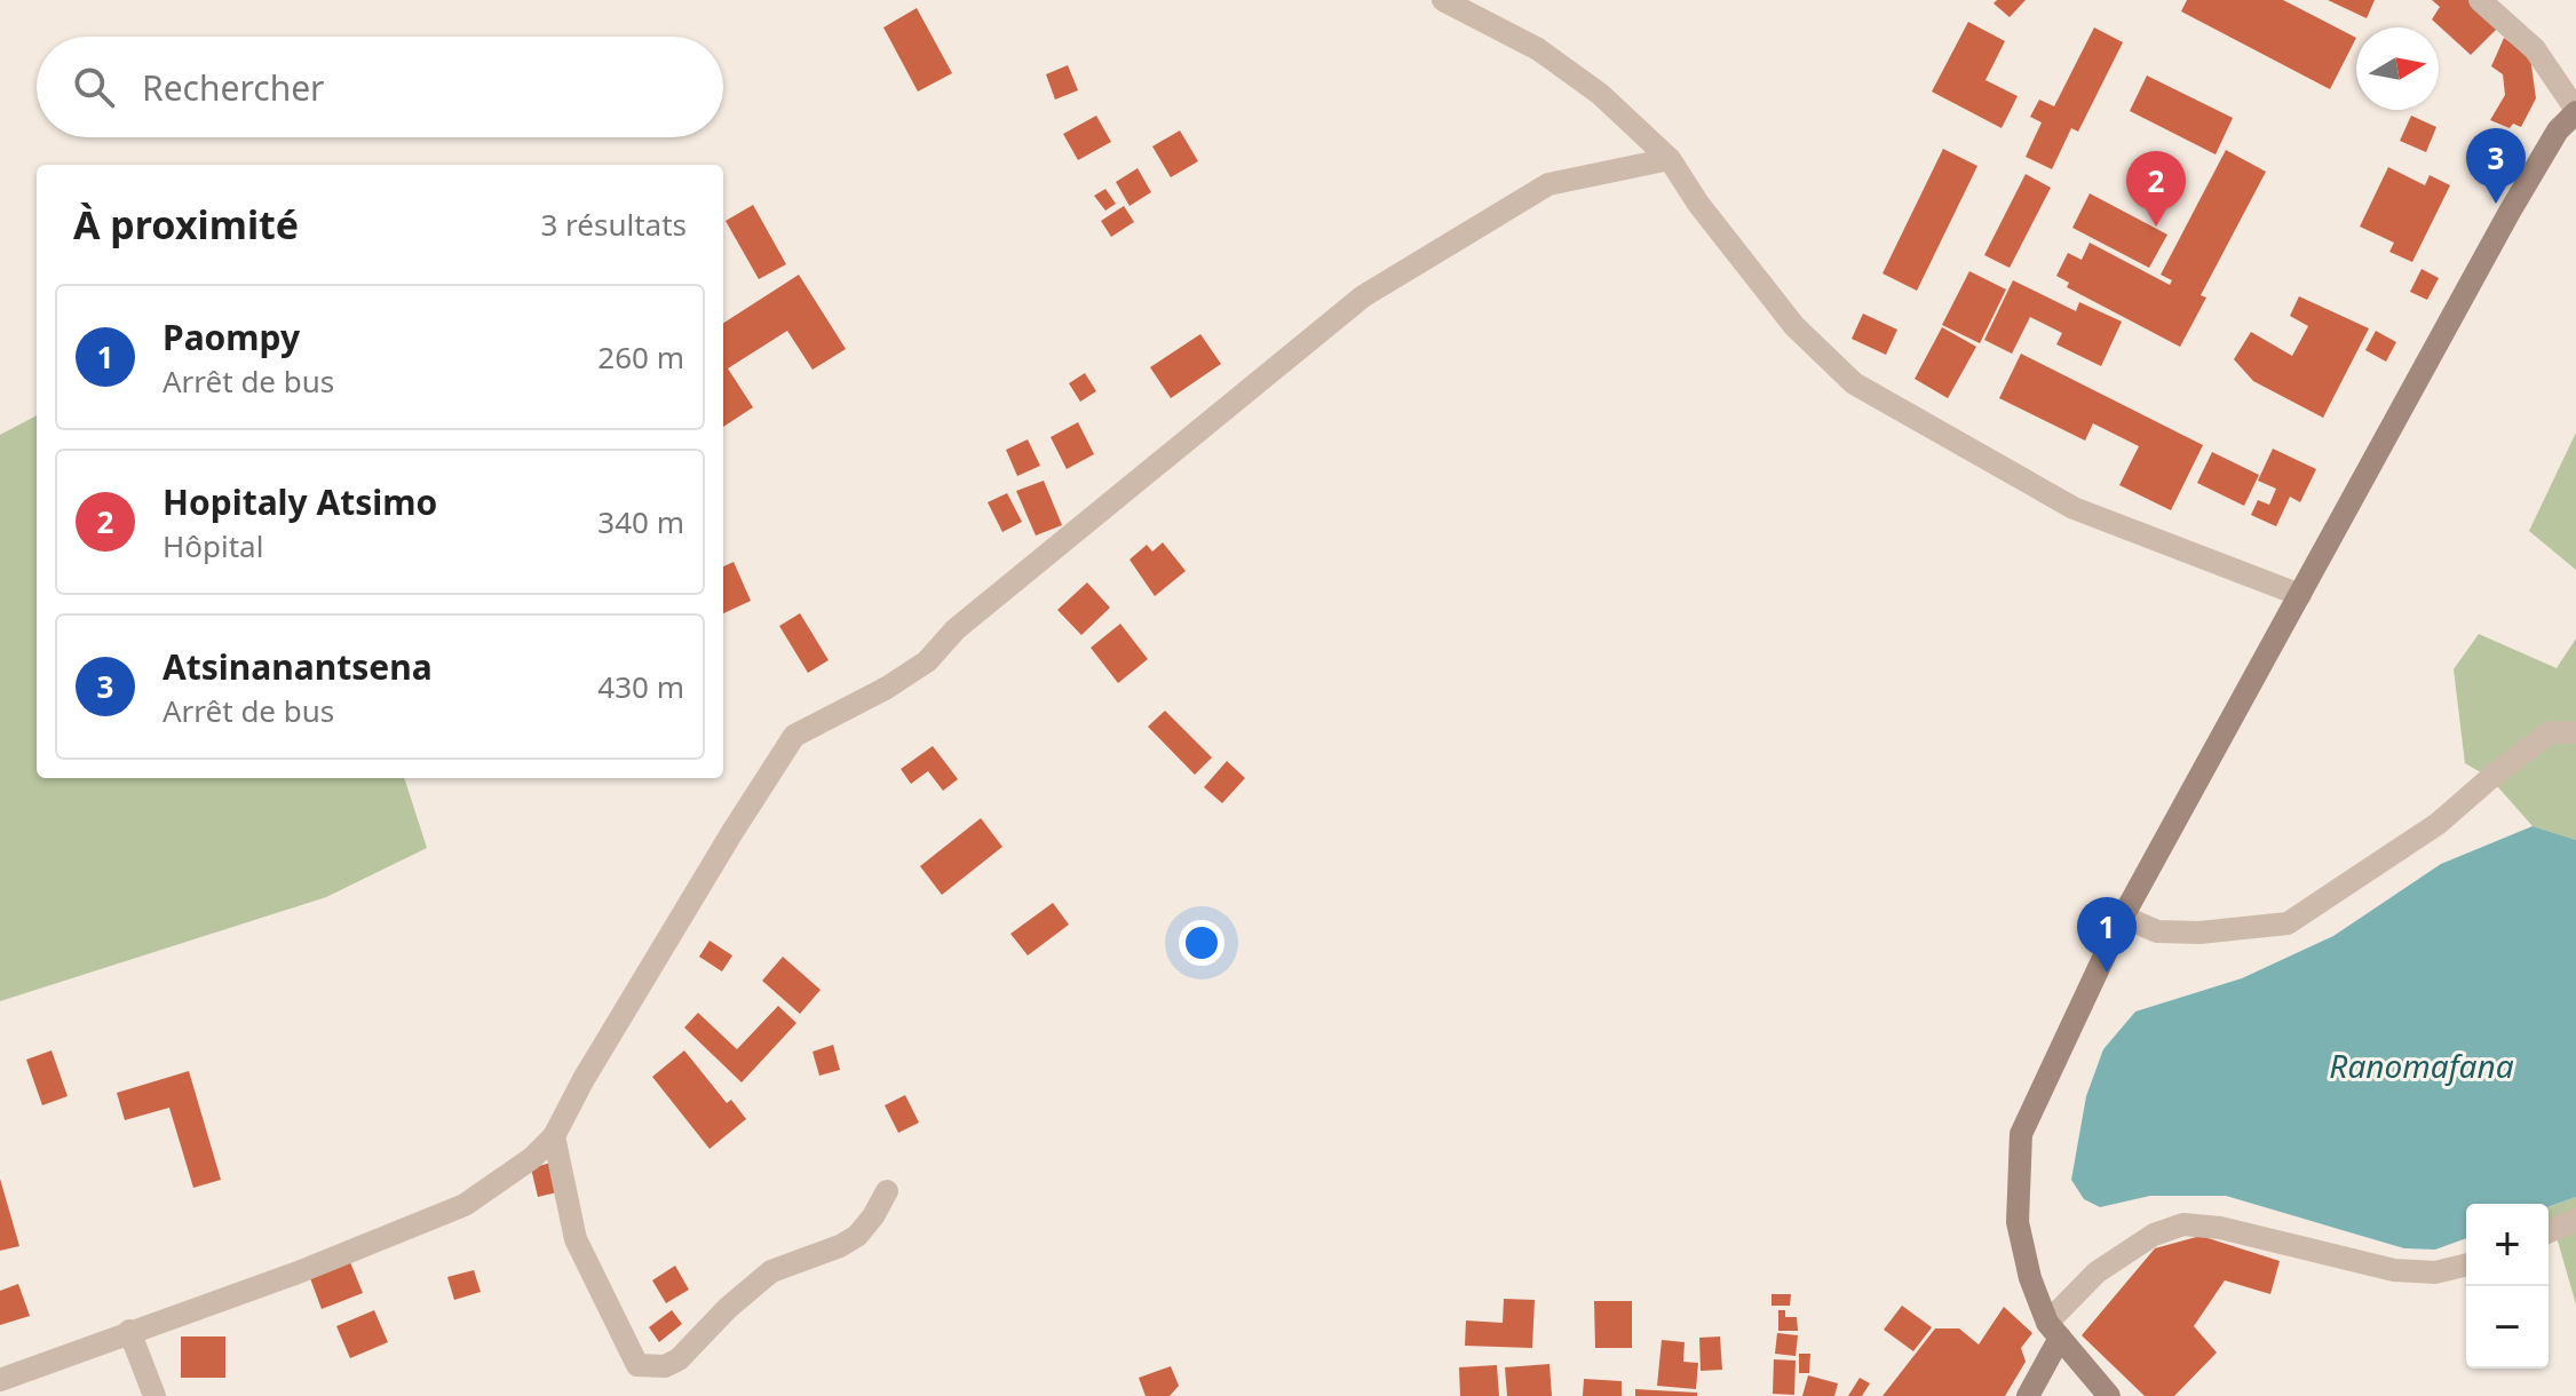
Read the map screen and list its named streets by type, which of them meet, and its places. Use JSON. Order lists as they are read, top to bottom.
{
  "water": ["Ranomafana"],
  "north": "right",
  "page": {
    "search": "Rechercher",
    "pins": ["3", "2", "1"],
    "heading": ["À proximité", "3 résultats"],
    "list": [
      {
        "mark": "1",
        "name": "Paompy",
        "note": "Arrêt de bus",
        "value": "260 m"
      },
      {
        "mark": "2",
        "name": "Hopitaly Atsimo",
        "note": "Hôpital",
        "value": "340 m"
      },
      {
        "mark": "3",
        "name": "Atsinanantsena",
        "note": "Arrêt de bus",
        "value": "430 m"
      }
    ],
    "map_buttons": ["+", "−"]
  }
}
